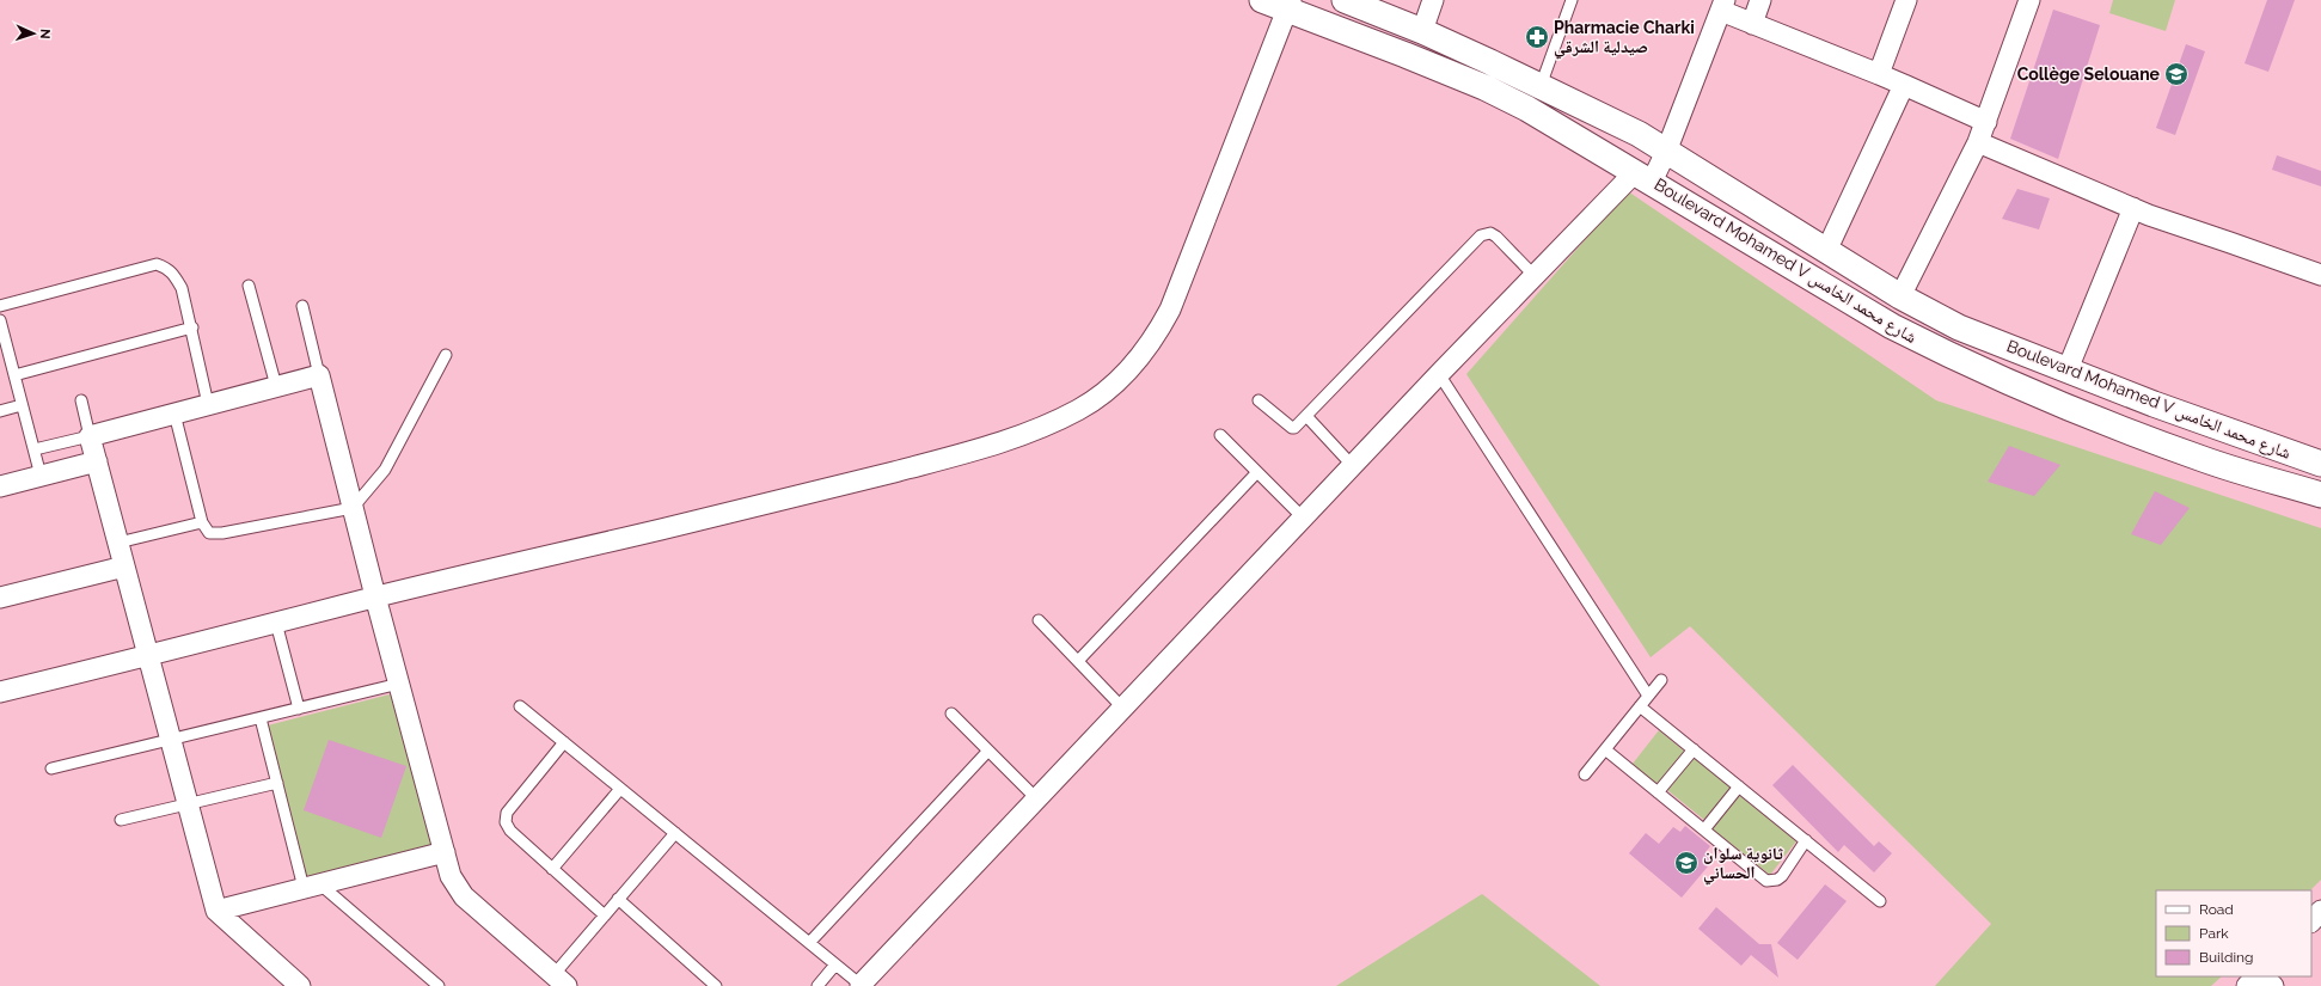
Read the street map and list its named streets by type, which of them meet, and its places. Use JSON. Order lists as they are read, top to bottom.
{
  "streets": {
    "street": ["Boulevard Mohamed V شارع محمد الخامس"]
  },
  "places": {
    "pharmacy": ["Pharmacie Charki صيدلية الشرقي"],
    "school or university": ["Collège Selouane", "ثانوية سلوان الحساني"]
  },
  "legend": ["Road", "Park", "Building"],
  "north": "right"
}
